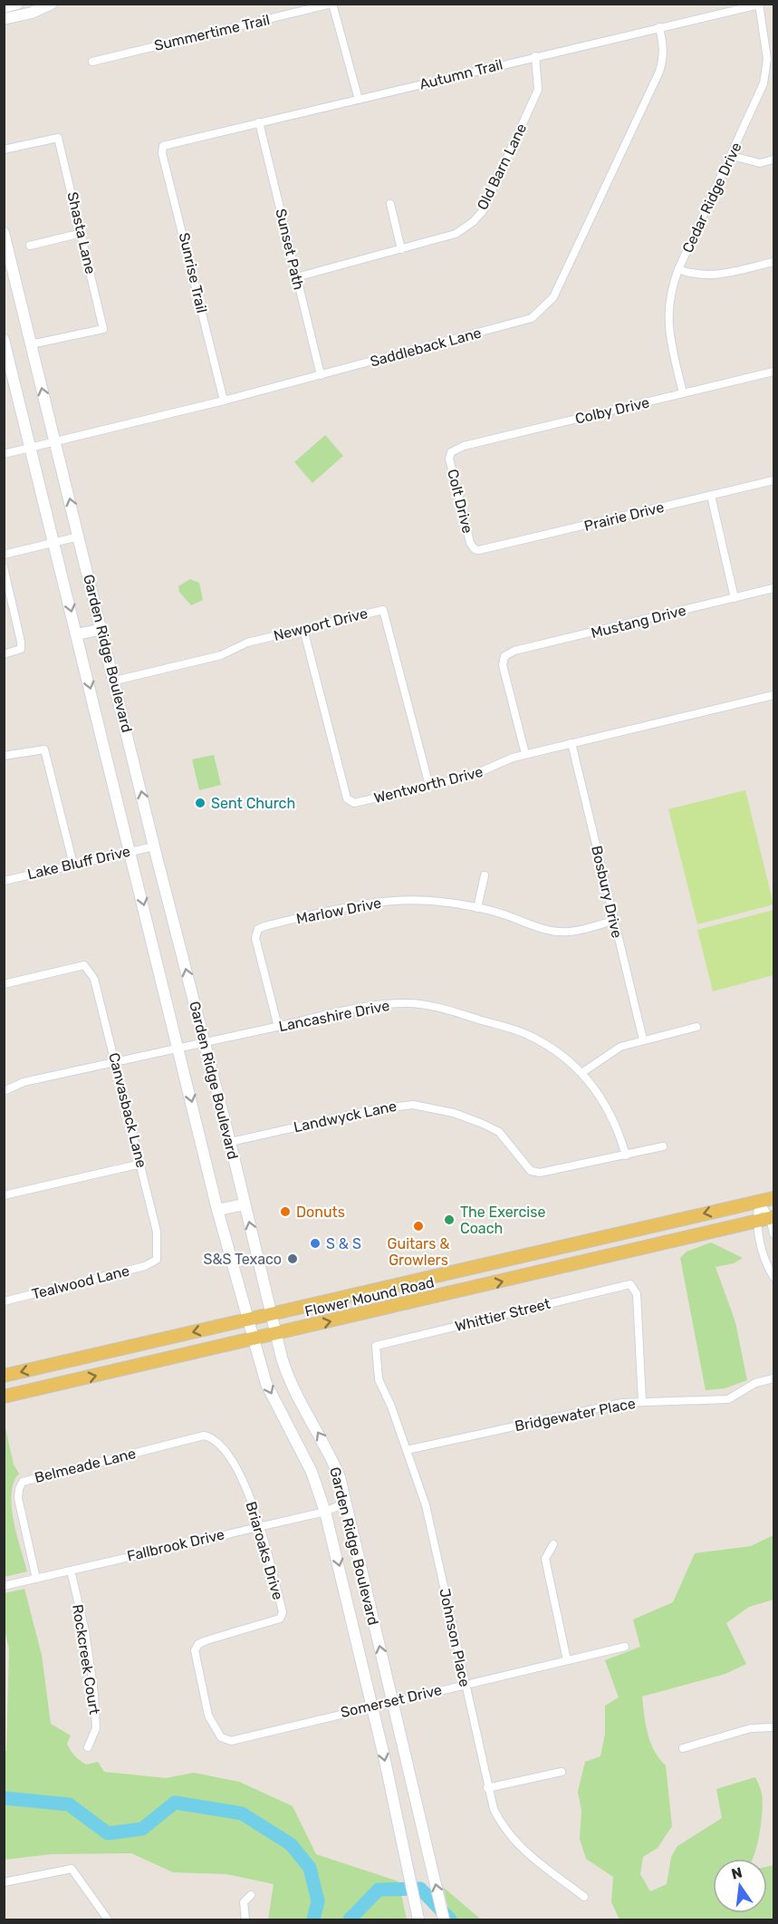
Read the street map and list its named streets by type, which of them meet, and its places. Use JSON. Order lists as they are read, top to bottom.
{
  "streets": {
    "main road": ["Garden Ridge Boulevard", "Flower Mound Road"],
    "street": [
      "Summertime Trail",
      "Autumn Trail",
      "Old Barn Lane",
      "Cedar Ridge Drive",
      "Shasta Lane",
      "Sunset Path",
      "Sunrise Trail",
      "Saddleback Lane",
      "Colby Drive",
      "Colt Drive",
      "Prairie Drive",
      "Mustang Drive",
      "Newport Drive",
      "Wentworth Drive",
      "Lake Bluff Drive",
      "Bosbury Drive",
      "Marlow Drive",
      "Lancashire Drive",
      "Canvasback Lane",
      "Landwyck Lane",
      "Tealwood Lane",
      "Whittier Street",
      "Bridgewater Place",
      "Belmeade Lane",
      "Fallbrook Drive",
      "Briaroaks Drive",
      "Johnson Place",
      "Rockcreek Court",
      "Somerset Drive"
    ]
  },
  "crossings": [
    ["Autumn Trail", "Old Barn Lane"],
    ["Autumn Trail", "Cedar Ridge Drive"],
    ["Autumn Trail", "Sunset Path"],
    ["Autumn Trail", "Sunrise Trail"],
    ["Autumn Trail", "Saddleback Lane"],
    ["Old Barn Lane", "Sunset Path"],
    ["Cedar Ridge Drive", "Colby Drive"],
    ["Shasta Lane", "Garden Ridge Boulevard"],
    ["Sunset Path", "Saddleback Lane"],
    ["Sunrise Trail", "Saddleback Lane"],
    ["Saddleback Lane", "Garden Ridge Boulevard"],
    ["Colby Drive", "Colt Drive"],
    ["Colt Drive", "Prairie Drive"],
    ["Mustang Drive", "Wentworth Drive"],
    ["Newport Drive", "Garden Ridge Boulevard"],
    ["Newport Drive", "Wentworth Drive"],
    ["Garden Ridge Boulevard", "Lake Bluff Drive"],
    ["Garden Ridge Boulevard", "Lancashire Drive"],
    ["Garden Ridge Boulevard", "Landwyck Lane"],
    ["Garden Ridge Boulevard", "Flower Mound Road"],
    ["Garden Ridge Boulevard", "Fallbrook Drive"],
    ["Garden Ridge Boulevard", "Somerset Drive"],
    ["Wentworth Drive", "Bosbury Drive"],
    ["Bosbury Drive", "Marlow Drive"],
    ["Marlow Drive", "Lancashire Drive"],
    ["Lancashire Drive", "Canvasback Lane"],
    ["Lancashire Drive", "Landwyck Lane"],
    ["Canvasback Lane", "Tealwood Lane"],
    ["Whittier Street", "Bridgewater Place"],
    ["Whittier Street", "Johnson Place"],
    ["Bridgewater Place", "Johnson Place"],
    ["Belmeade Lane", "Fallbrook Drive"],
    ["Belmeade Lane", "Briaroaks Drive"],
    ["Fallbrook Drive", "Briaroaks Drive"],
    ["Fallbrook Drive", "Rockcreek Court"],
    ["Briaroaks Drive", "Somerset Drive"],
    ["Johnson Place", "Somerset Drive"]
  ],
  "places": [
    "Sent Church",
    "Donuts",
    "The Exercise Coach",
    "Guitars & Growlers",
    "S & S",
    "S&S Texaco"
  ],
  "north": "top"
}
